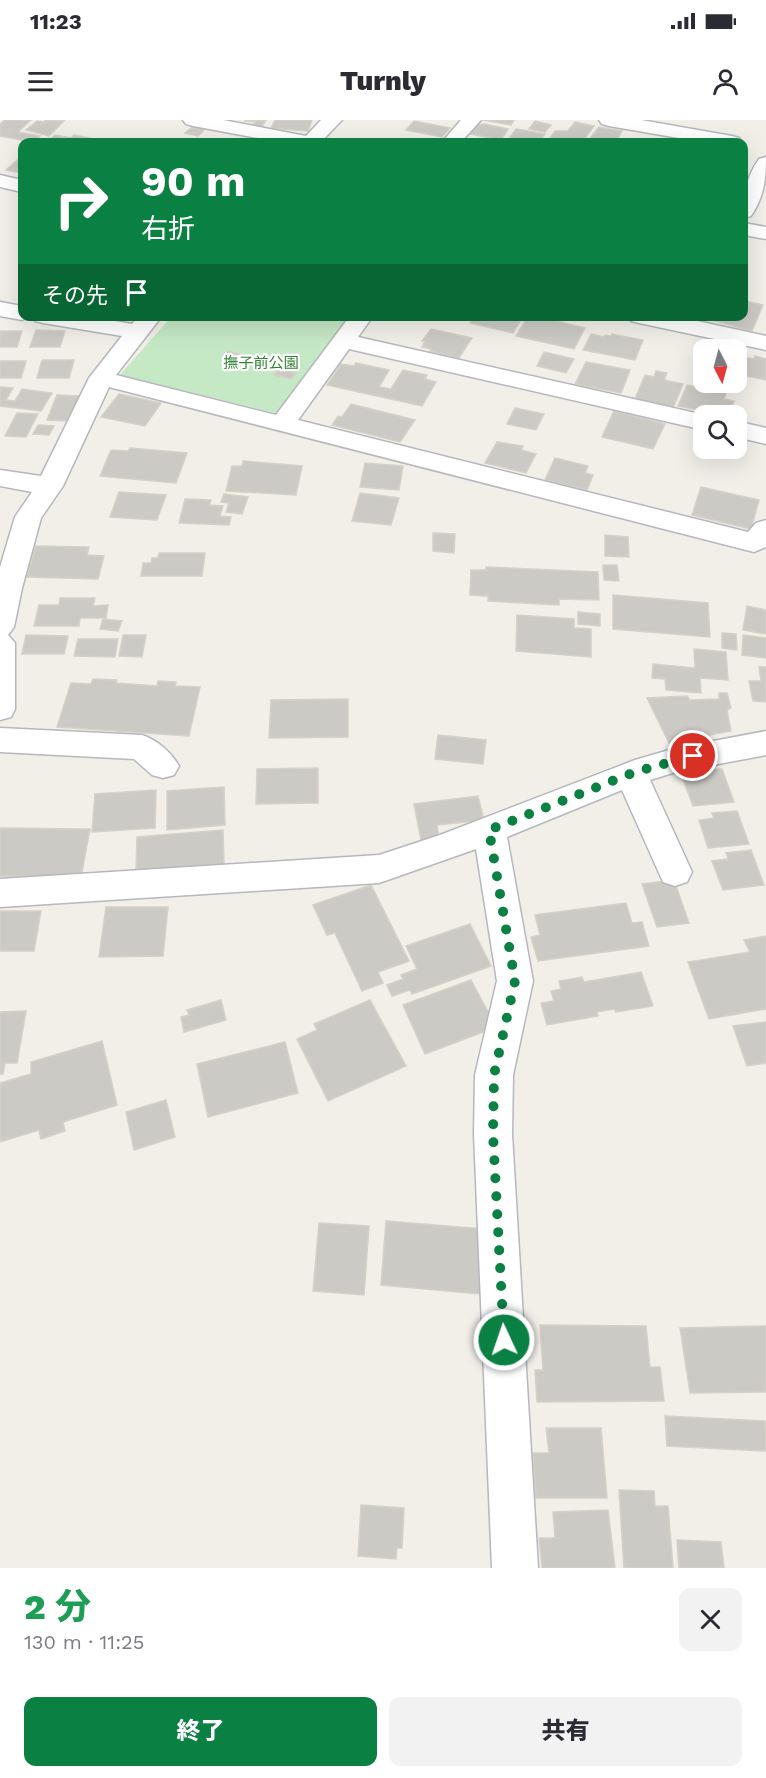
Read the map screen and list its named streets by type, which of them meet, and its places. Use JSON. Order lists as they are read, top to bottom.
{
  "parks": ["撫子前公園"],
  "north": "bottom",
  "page": {
    "status": "11:23",
    "header": "Turnly",
    "turn": ["90 m", "右折"],
    "then": "その先",
    "heading": ["2 分", "130 m · 11:25"],
    "buttons": ["終了", "共有"]
  }
}
